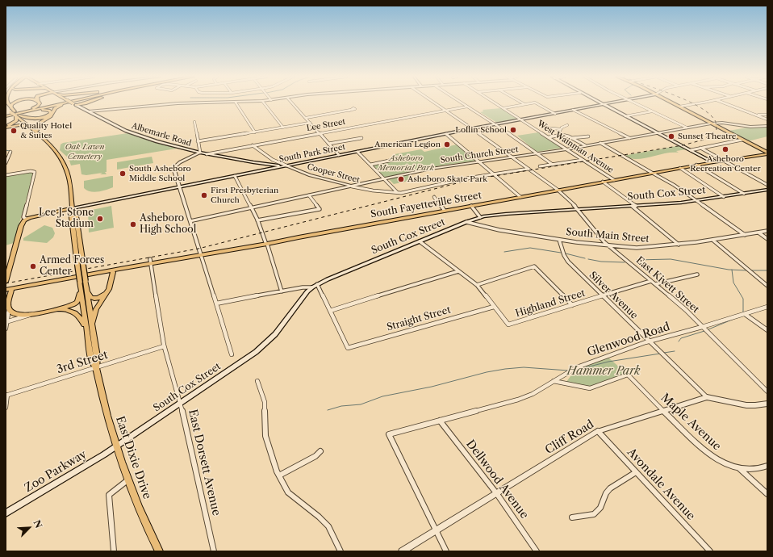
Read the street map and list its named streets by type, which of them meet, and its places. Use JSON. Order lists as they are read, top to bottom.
{
  "streets": {
    "main road": [
      "Albemarle Road",
      "South Park Street",
      "South Cox Street",
      "South Fayetteville Street",
      "East Dixie Drive",
      "Zoo Parkway"
    ],
    "street": [
      "Lee Street",
      "West Wainman Avenue",
      "South Church Street",
      "Cooper Street",
      "South Main Street",
      "East Kivett Street",
      "Silver Avenue",
      "Highland Street",
      "Straight Street",
      "Glenwood Road",
      "3rd Street",
      "Maple Avenue",
      "Cliff Road",
      "East Dorsett Avenue",
      "Dellwood Avenue",
      "Avondale Avenue"
    ]
  },
  "crossings": [
    ["Lee Street", "Albemarle Road"],
    ["Lee Street", "Cooper Street"],
    ["Lee Street", "East Kivett Street"],
    ["Albemarle Road", "South Park Street"],
    ["Albemarle Road", "Cooper Street"],
    ["West Wainman Avenue", "South Park Street"],
    ["West Wainman Avenue", "South Church Street"],
    ["West Wainman Avenue", "South Fayetteville Street"],
    ["South Park Street", "Cooper Street"],
    ["South Park Street", "East Kivett Street"],
    ["South Park Street", "East Dixie Drive"],
    ["South Church Street", "Cooper Street"],
    ["South Church Street", "East Kivett Street"],
    ["Cooper Street", "East Kivett Street"],
    ["South Cox Street", "South Main Street"],
    ["South Cox Street", "East Kivett Street"],
    ["South Cox Street", "East Dixie Drive"],
    ["South Cox Street", "East Dorsett Avenue"],
    ["South Cox Street", "Zoo Parkway"],
    ["South Fayetteville Street", "East Kivett Street"],
    ["South Main Street", "East Kivett Street"],
    ["South Main Street", "Silver Avenue"],
    ["East Kivett Street", "Highland Street"],
    ["East Kivett Street", "Glenwood Road"],
    ["Silver Avenue", "Highland Street"],
    ["Silver Avenue", "Glenwood Road"],
    ["Silver Avenue", "Cliff Road"],
    ["Highland Street", "Straight Street"],
    ["Glenwood Road", "Maple Avenue"],
    ["Glenwood Road", "Cliff Road"],
    ["Glenwood Road", "Dellwood Avenue"],
    ["3rd Street", "East Dixie Drive"],
    ["3rd Street", "East Dorsett Avenue"],
    ["Maple Avenue", "Cliff Road"],
    ["Cliff Road", "Dellwood Avenue"],
    ["Cliff Road", "Avondale Avenue"],
    ["East Dixie Drive", "Zoo Parkway"]
  ],
  "parks": ["Oak Lawn Cemetery", "Asheboro Memorial Park", "Hammer Park"],
  "places": [
    "Loflin School",
    "Quality Hotel & Suites",
    "Sunset Theatre",
    "American Legion",
    "Asheboro Recreation Center",
    "South Asheboro Middle School",
    "Asheboro Skate Park",
    "First Presbyterian Church",
    "Lee J. Stone Stadium",
    "Asheboro High School",
    "Armed Forces Center"
  ],
  "north": "top right"
}
